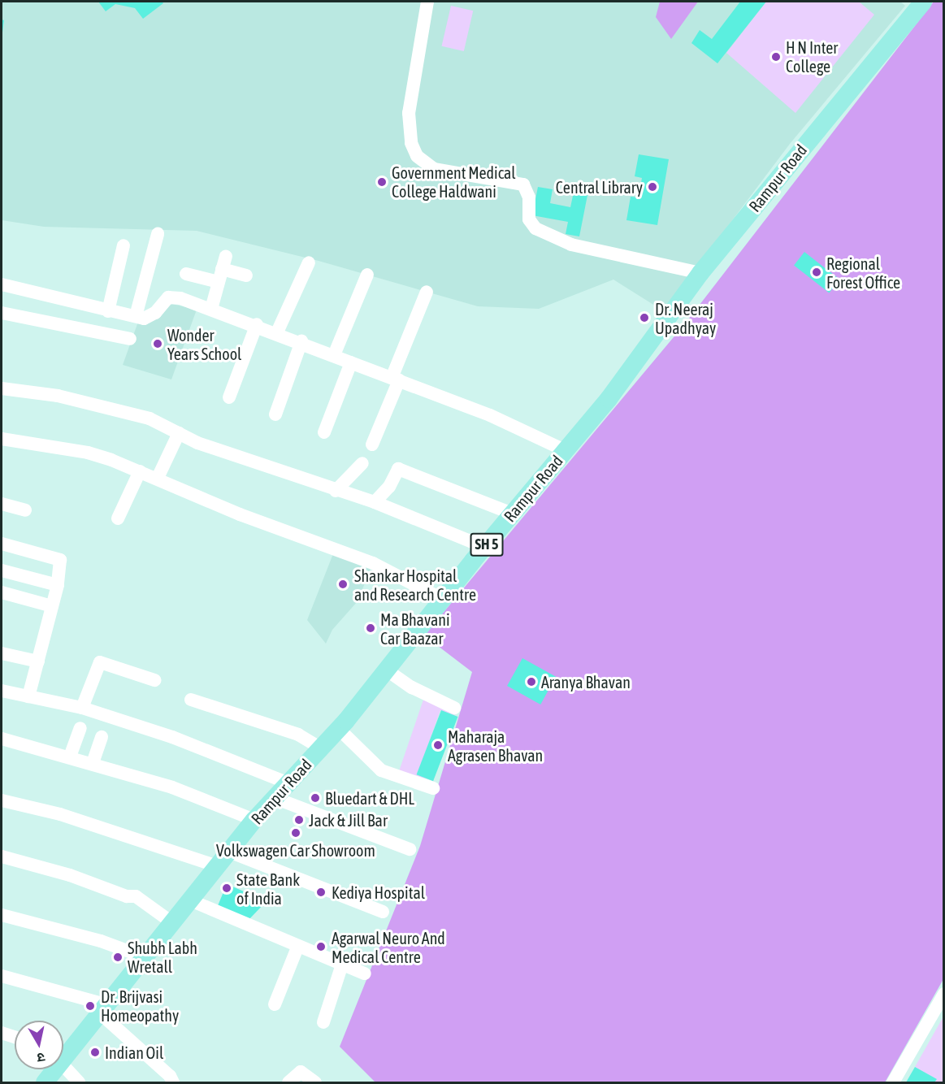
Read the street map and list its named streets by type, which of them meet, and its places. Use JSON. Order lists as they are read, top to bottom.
{
  "streets": {
    "main road": ["Rampur Road", "SH 5"]
  },
  "places": [
    "H N Inter College",
    "Government Medical College Haldwani",
    "Central Library",
    "Regional Forest Office",
    "Dr. Neeraj Upadhyay",
    "Wonder Years School",
    "Shankar Hospital and Research Centre",
    "Ma Bhavani Car Baazar",
    "Aranya Bhavan",
    "Maharaja Agrasen Bhavan",
    "Bluedart & DHL",
    "Jack & Jill Bar",
    "Volkswagen Car Showroom",
    "State Bank of India",
    "Kediya Hospital",
    "Agarwal Neuro And Medical Centre",
    "Shubh Labh Wretall",
    "Dr. Brijvasi Homeopathy",
    "Indian Oil"
  ],
  "north": "bottom"
}
